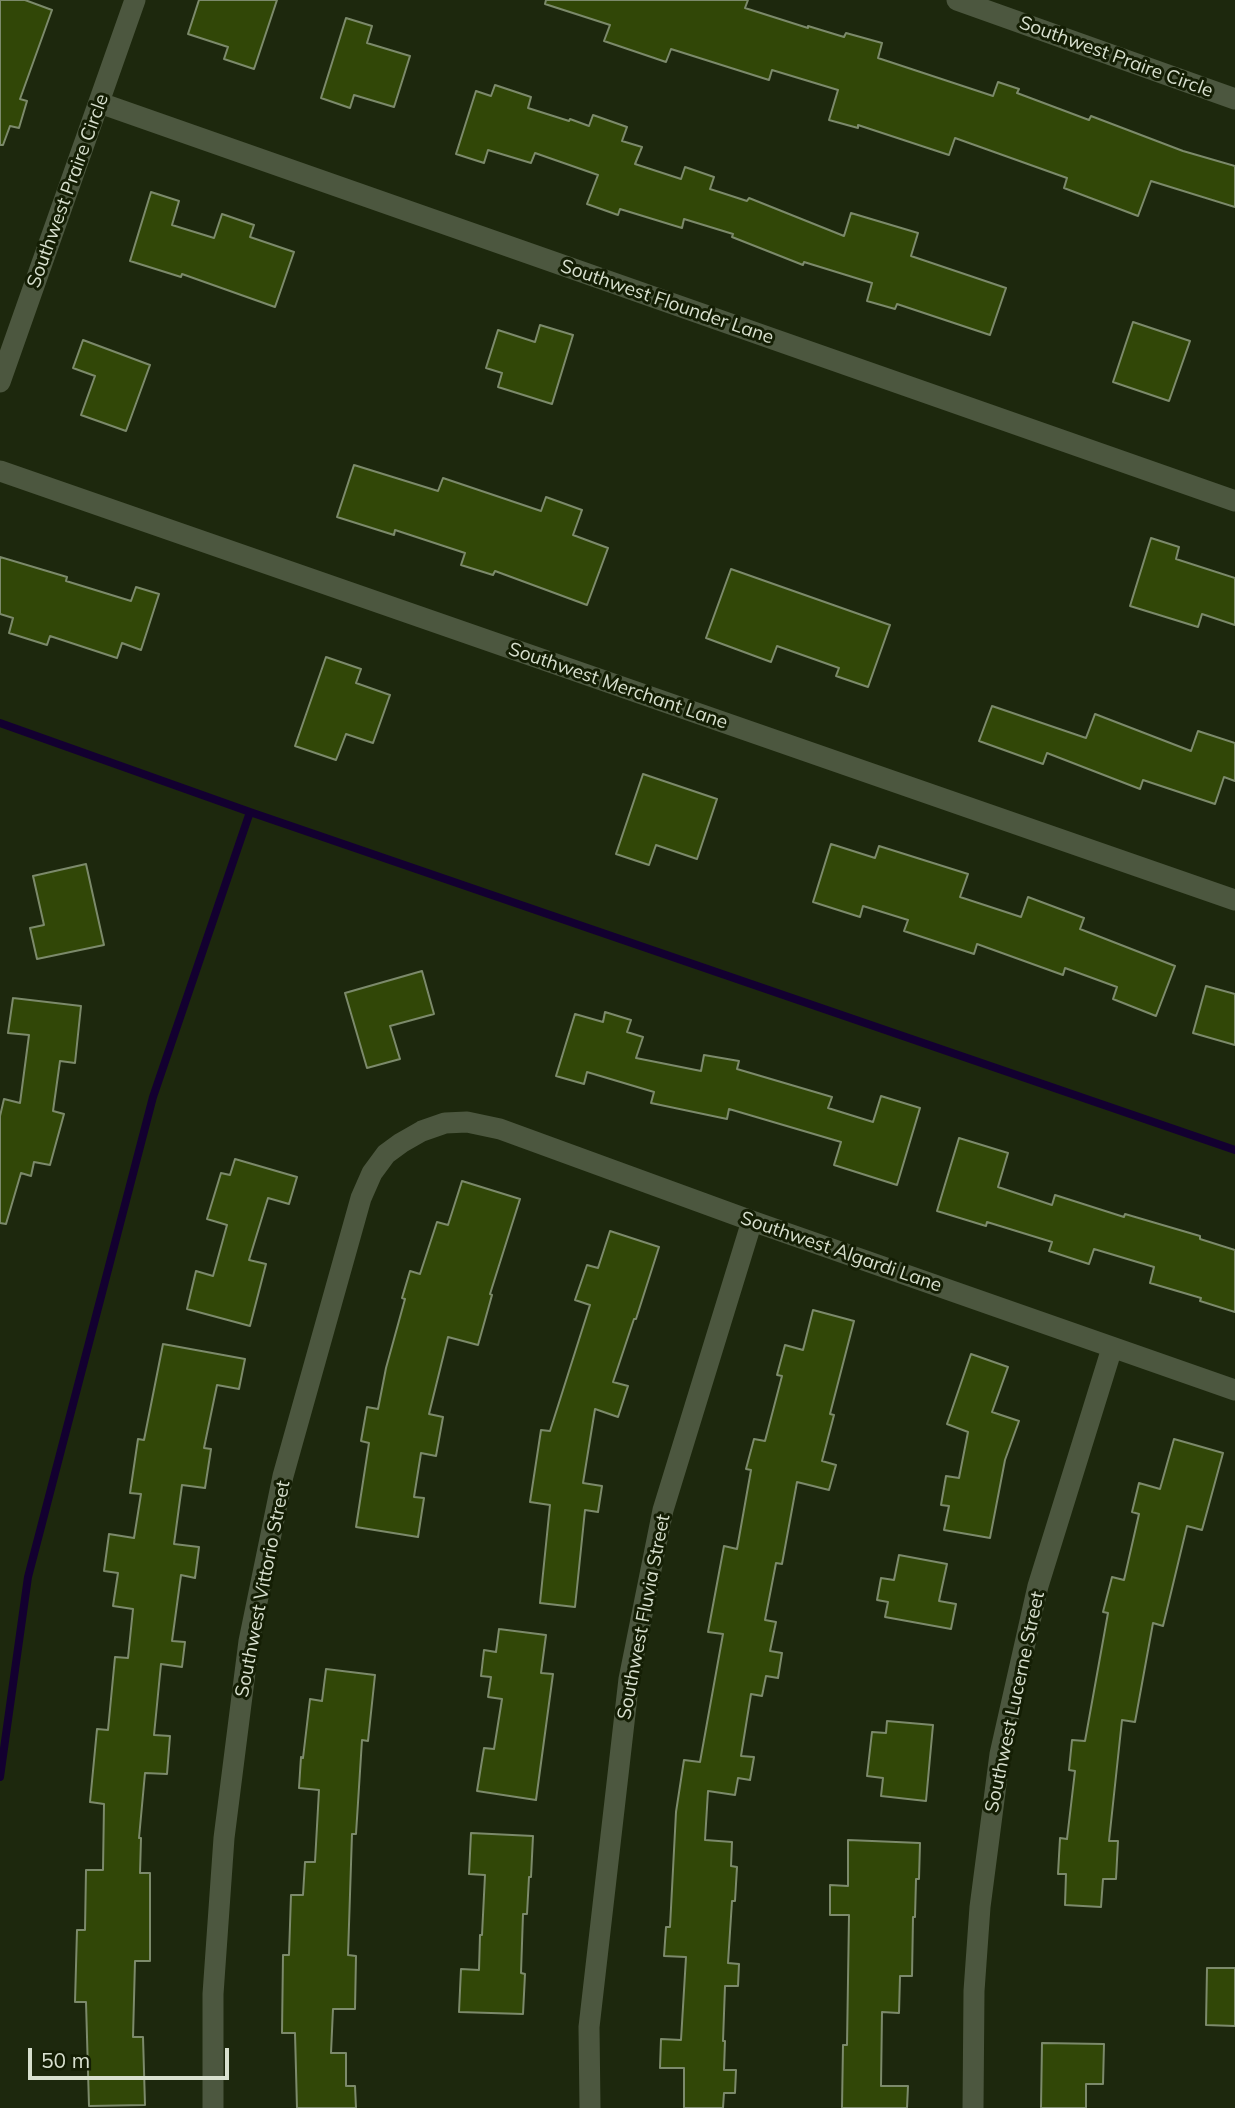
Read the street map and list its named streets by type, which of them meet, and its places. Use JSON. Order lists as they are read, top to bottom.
{
  "streets": {
    "street": [
      "Southwest Praire Circle",
      "Southwest Flounder Lane",
      "Southwest Merchant Lane",
      "Southwest Algardi Lane",
      "Southwest Vittorio Street",
      "Southwest Fluvia Street",
      "Southwest Lucerne Street"
    ]
  },
  "crossings": [
    ["Southwest Praire Circle", "Southwest Flounder Lane"],
    ["Southwest Algardi Lane", "Southwest Vittorio Street"],
    ["Southwest Algardi Lane", "Southwest Fluvia Street"],
    ["Southwest Algardi Lane", "Southwest Lucerne Street"]
  ],
  "scale_bar": "50 m"
}
